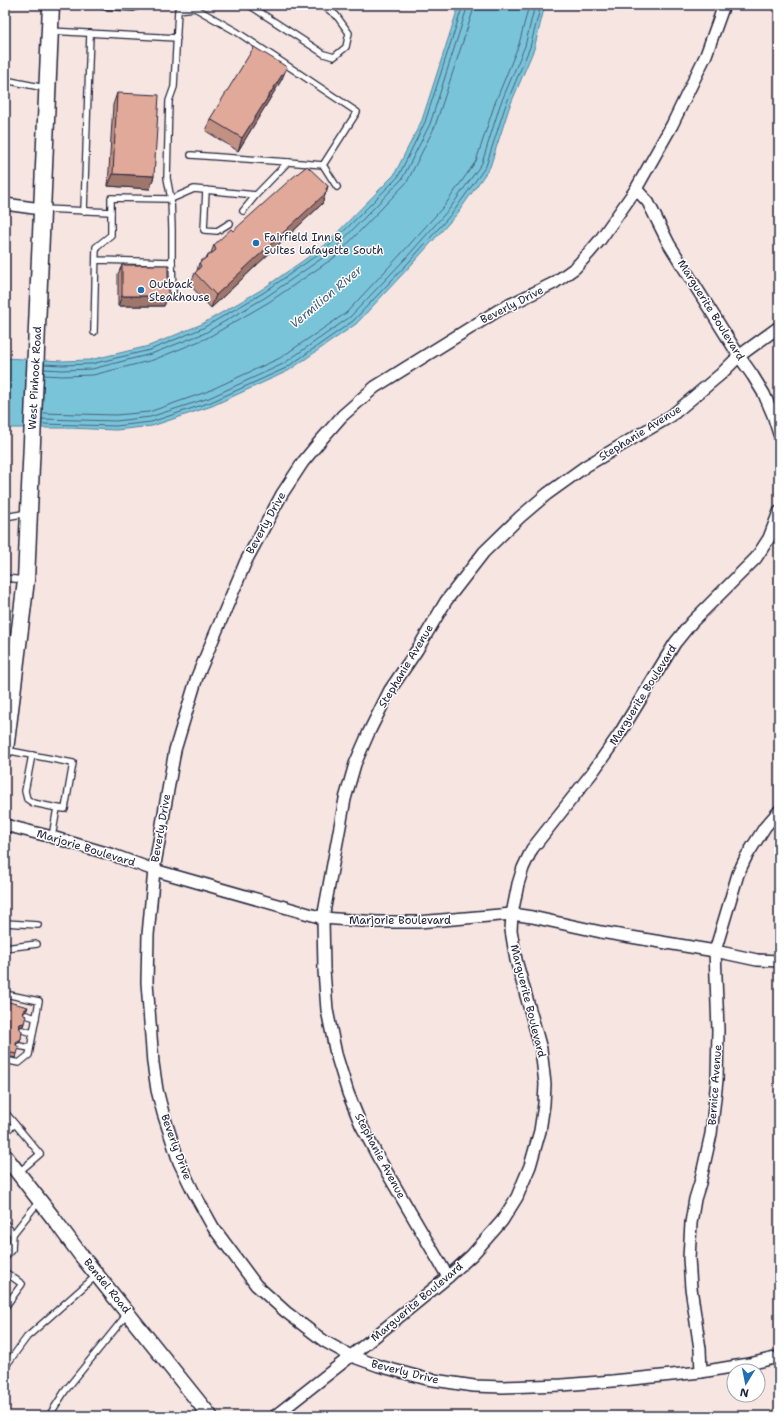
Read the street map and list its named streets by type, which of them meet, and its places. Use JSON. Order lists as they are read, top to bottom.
{
  "streets": {
    "main road": ["West Pinhook Road"],
    "street": [
      "Beverly Drive",
      "Marguerite Boulevard",
      "Stephanie Avenue",
      "Marjorie Boulevard",
      "Bernice Avenue",
      "Bendel Road"
    ]
  },
  "crossings": [
    ["Beverly Drive", "Marguerite Boulevard"],
    ["Beverly Drive", "Marjorie Boulevard"],
    ["Beverly Drive", "Bernice Avenue"],
    ["Marguerite Boulevard", "Stephanie Avenue"],
    ["Marguerite Boulevard", "Marjorie Boulevard"],
    ["Stephanie Avenue", "Marjorie Boulevard"],
    ["Marjorie Boulevard", "Bernice Avenue"]
  ],
  "water": ["Vermilion River"],
  "places": ["Fairfield Inn & Suites Lafayette South", "Outback Steakhouse"],
  "north": "bottom"
}
